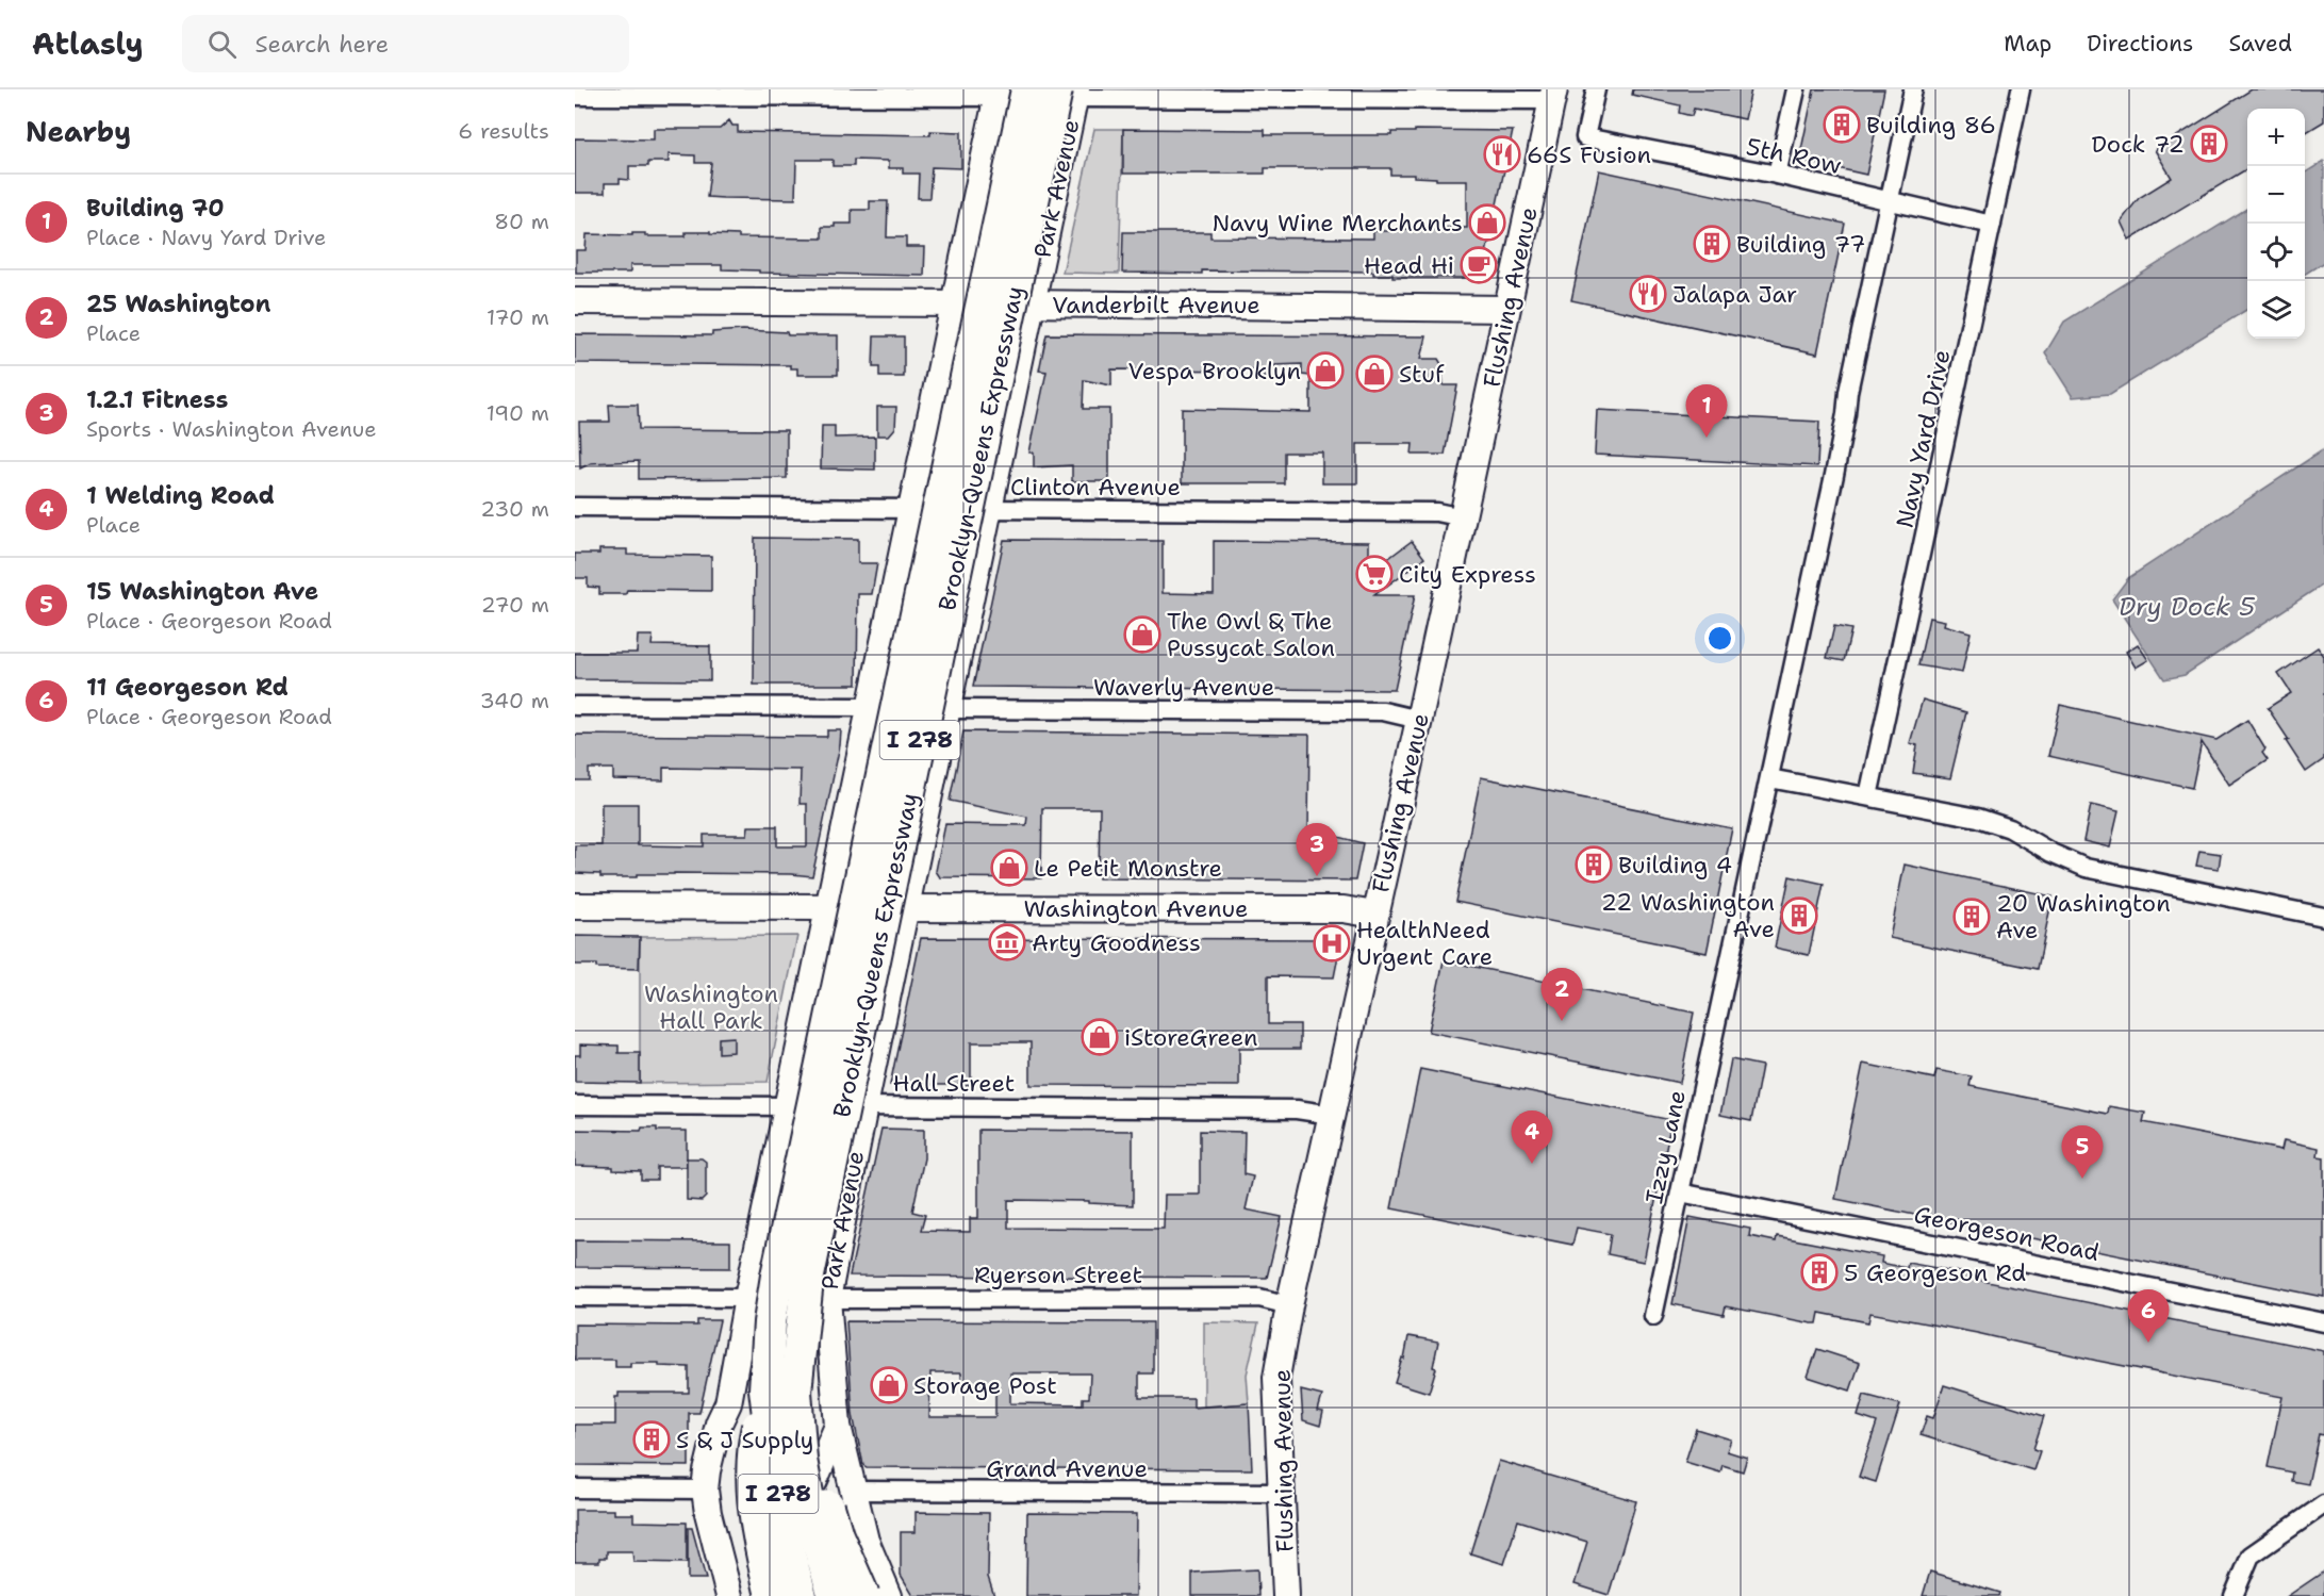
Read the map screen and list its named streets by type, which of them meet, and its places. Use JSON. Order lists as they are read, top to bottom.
{
  "streets": {
    "highway": ["Brooklyn-Queens Expressway", "I 278"],
    "main road": [
      "Park Avenue",
      "Flushing Avenue",
      "Vanderbilt Avenue",
      "Washington Avenue"
    ],
    "street": [
      "5th Row",
      "Navy Yard Drive",
      "Clinton Avenue",
      "Waverly Avenue",
      "Hall Street",
      "Izzy Lane",
      "Georgeson Road",
      "Ryerson Street",
      "Grand Avenue"
    ]
  },
  "crossings": [
    ["5th Row", "Navy Yard Drive"],
    ["Park Avenue", "Vanderbilt Avenue"],
    ["Park Avenue", "Brooklyn-Queens Expressway"],
    ["Park Avenue", "Clinton Avenue"],
    ["Park Avenue", "Waverly Avenue"],
    ["Park Avenue", "Washington Avenue"],
    ["Park Avenue", "Hall Street"],
    ["Park Avenue", "Ryerson Street"],
    ["Flushing Avenue", "Vanderbilt Avenue"],
    ["Flushing Avenue", "Clinton Avenue"],
    ["Flushing Avenue", "Waverly Avenue"],
    ["Flushing Avenue", "Washington Avenue"],
    ["Flushing Avenue", "Hall Street"],
    ["Flushing Avenue", "Ryerson Street"],
    ["Flushing Avenue", "Grand Avenue"],
    ["Izzy Lane", "Georgeson Road"]
  ],
  "water": ["Dry Dock 5"],
  "parks": ["Washington Hall Park"],
  "places": {
    "building": [
      "Building 86",
      "Dock 72",
      "Building 77",
      "Building 4",
      "22 Washington Ave",
      "20 Washington Ave",
      "5 Georgeson Rd",
      "S & J Supply"
    ],
    "restaurant": ["66S Fusion", "Jalapa Jar"],
    "shop": [
      "Navy Wine Merchants",
      "Vespa Brooklyn",
      "Stuf",
      "The Owl & The Pussycat Salon",
      "Le Petit Monstre",
      "iStoreGreen",
      "Storage Post"
    ],
    "cafe": ["Head Hi"],
    "supermarket": ["City Express"],
    "museum": ["Arty Goodness"],
    "hospital": ["HealthNeed Urgent Care"]
  },
  "page": {
    "header": "Atlasly",
    "search": "Search here",
    "nav": ["Map", "Directions", "Saved"],
    "heading": ["Nearby", "6 results"],
    "map_buttons": ["+", "−"],
    "list": [
      {
        "mark": "1",
        "name": "Building 70",
        "note": "Place · Navy Yard Drive",
        "value": "80 m"
      },
      {
        "mark": "2",
        "name": "25 Washington",
        "note": "Place",
        "value": "170 m"
      },
      {
        "mark": "3",
        "name": "1.2.1 Fitness",
        "note": "Sports · Washington Avenue",
        "value": "190 m"
      },
      {
        "mark": "4",
        "name": "1 Welding Road",
        "note": "Place",
        "value": "230 m"
      },
      {
        "mark": "5",
        "name": "15 Washington Ave",
        "note": "Place · Georgeson Road",
        "value": "270 m"
      },
      {
        "mark": "6",
        "name": "11 Georgeson Rd",
        "note": "Place · Georgeson Road",
        "value": "340 m"
      }
    ],
    "pins": [
      "1",
      "3",
      "2",
      "4",
      "5",
      "6"
    ]
  }
}
